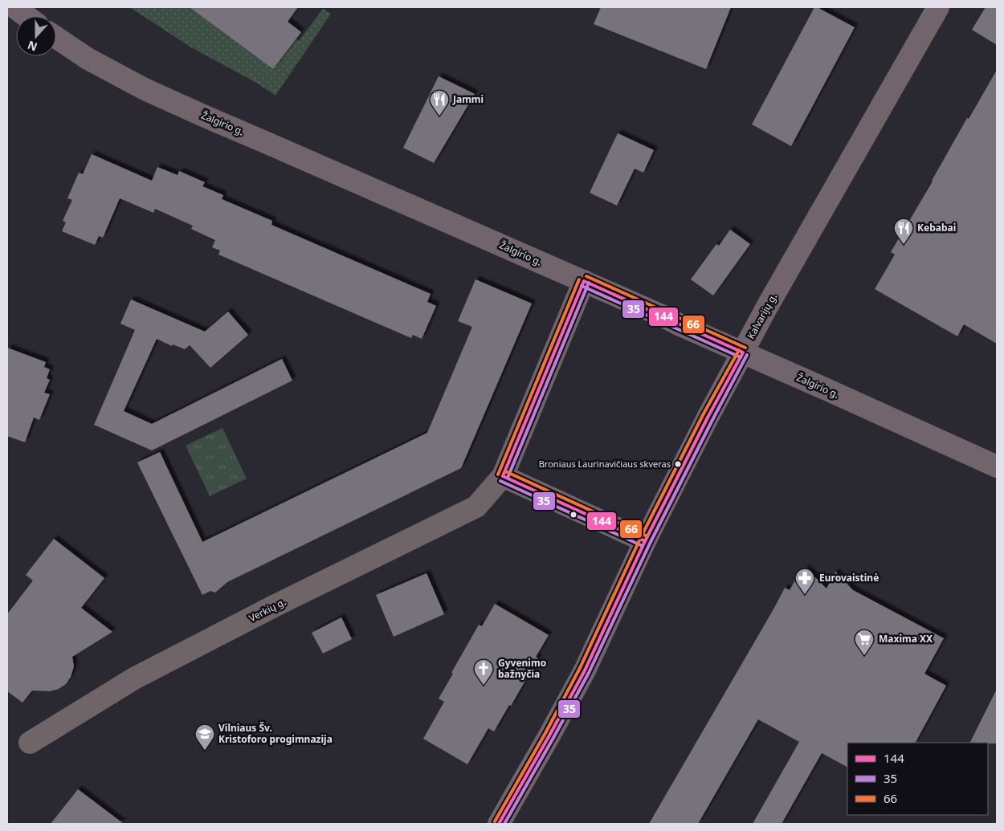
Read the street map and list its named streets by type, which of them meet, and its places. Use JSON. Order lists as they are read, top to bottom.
{
  "streets": {
    "main road": ["Žalgirio g.", "Kalvarijų g."],
    "street": ["Verkių g."]
  },
  "crossings": [
    ["Žalgirio g.", "Kalvarijų g."],
    ["Žalgirio g.", "Verkių g."]
  ],
  "places": {
    "restaurant": ["Jammi", "Kebabai"],
    "other": ["Broniaus Laurinavičiaus skveras"],
    "pharmacy": ["Eurovaistinė"],
    "supermarket": ["Maxima XX"],
    "church": ["Gyvenimo bažnyčia"],
    "school or university": ["Vilniaus Šv. Kristoforo progimnazija"]
  },
  "lines": ["transit line 66", "transit line 144", "transit line 35"],
  "legend": ["144", "35", "66"],
  "north": "bottom"
}
